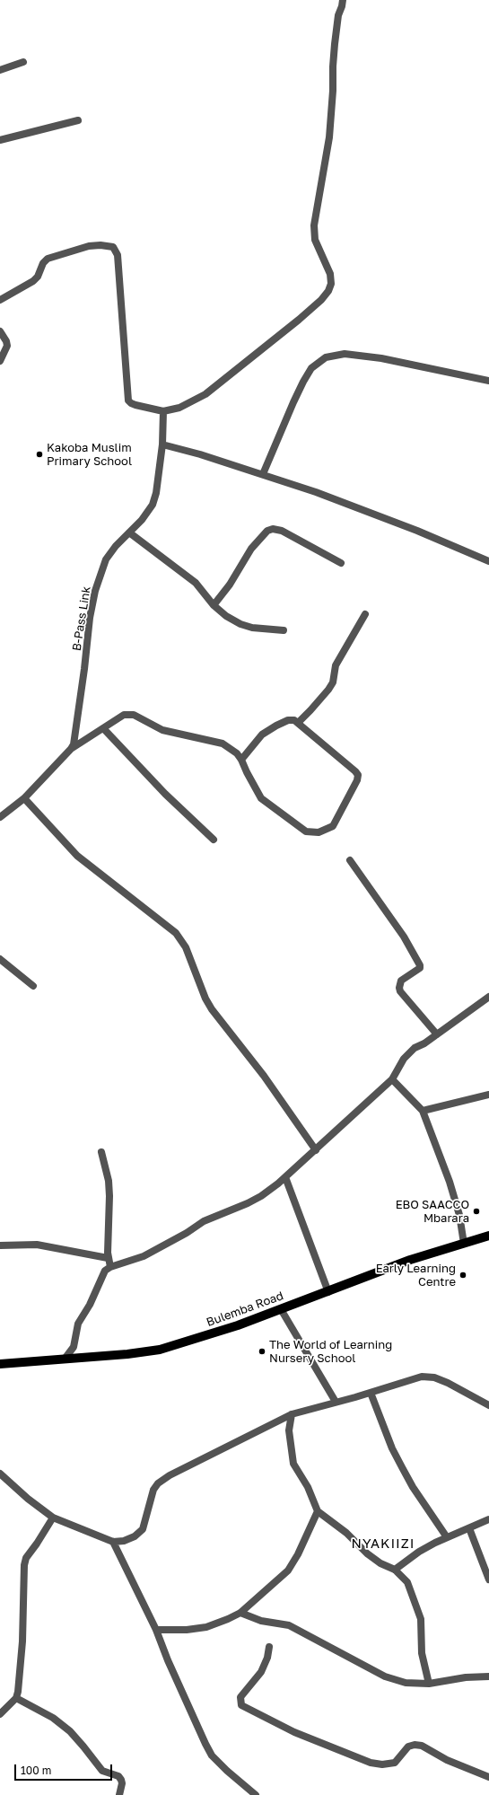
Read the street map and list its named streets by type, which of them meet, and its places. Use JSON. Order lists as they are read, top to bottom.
{
  "streets": {
    "main road": ["Bulemba Road"],
    "street": ["B-Pass Link"]
  },
  "districts": ["NYAKIIZI"],
  "places": [
    "Kakoba Muslim Primary School",
    "EBO SAACCO Mbarara",
    "Early Learning Centre",
    "The World of Learning Nursery School"
  ],
  "scale_bar": "100 m"
}
